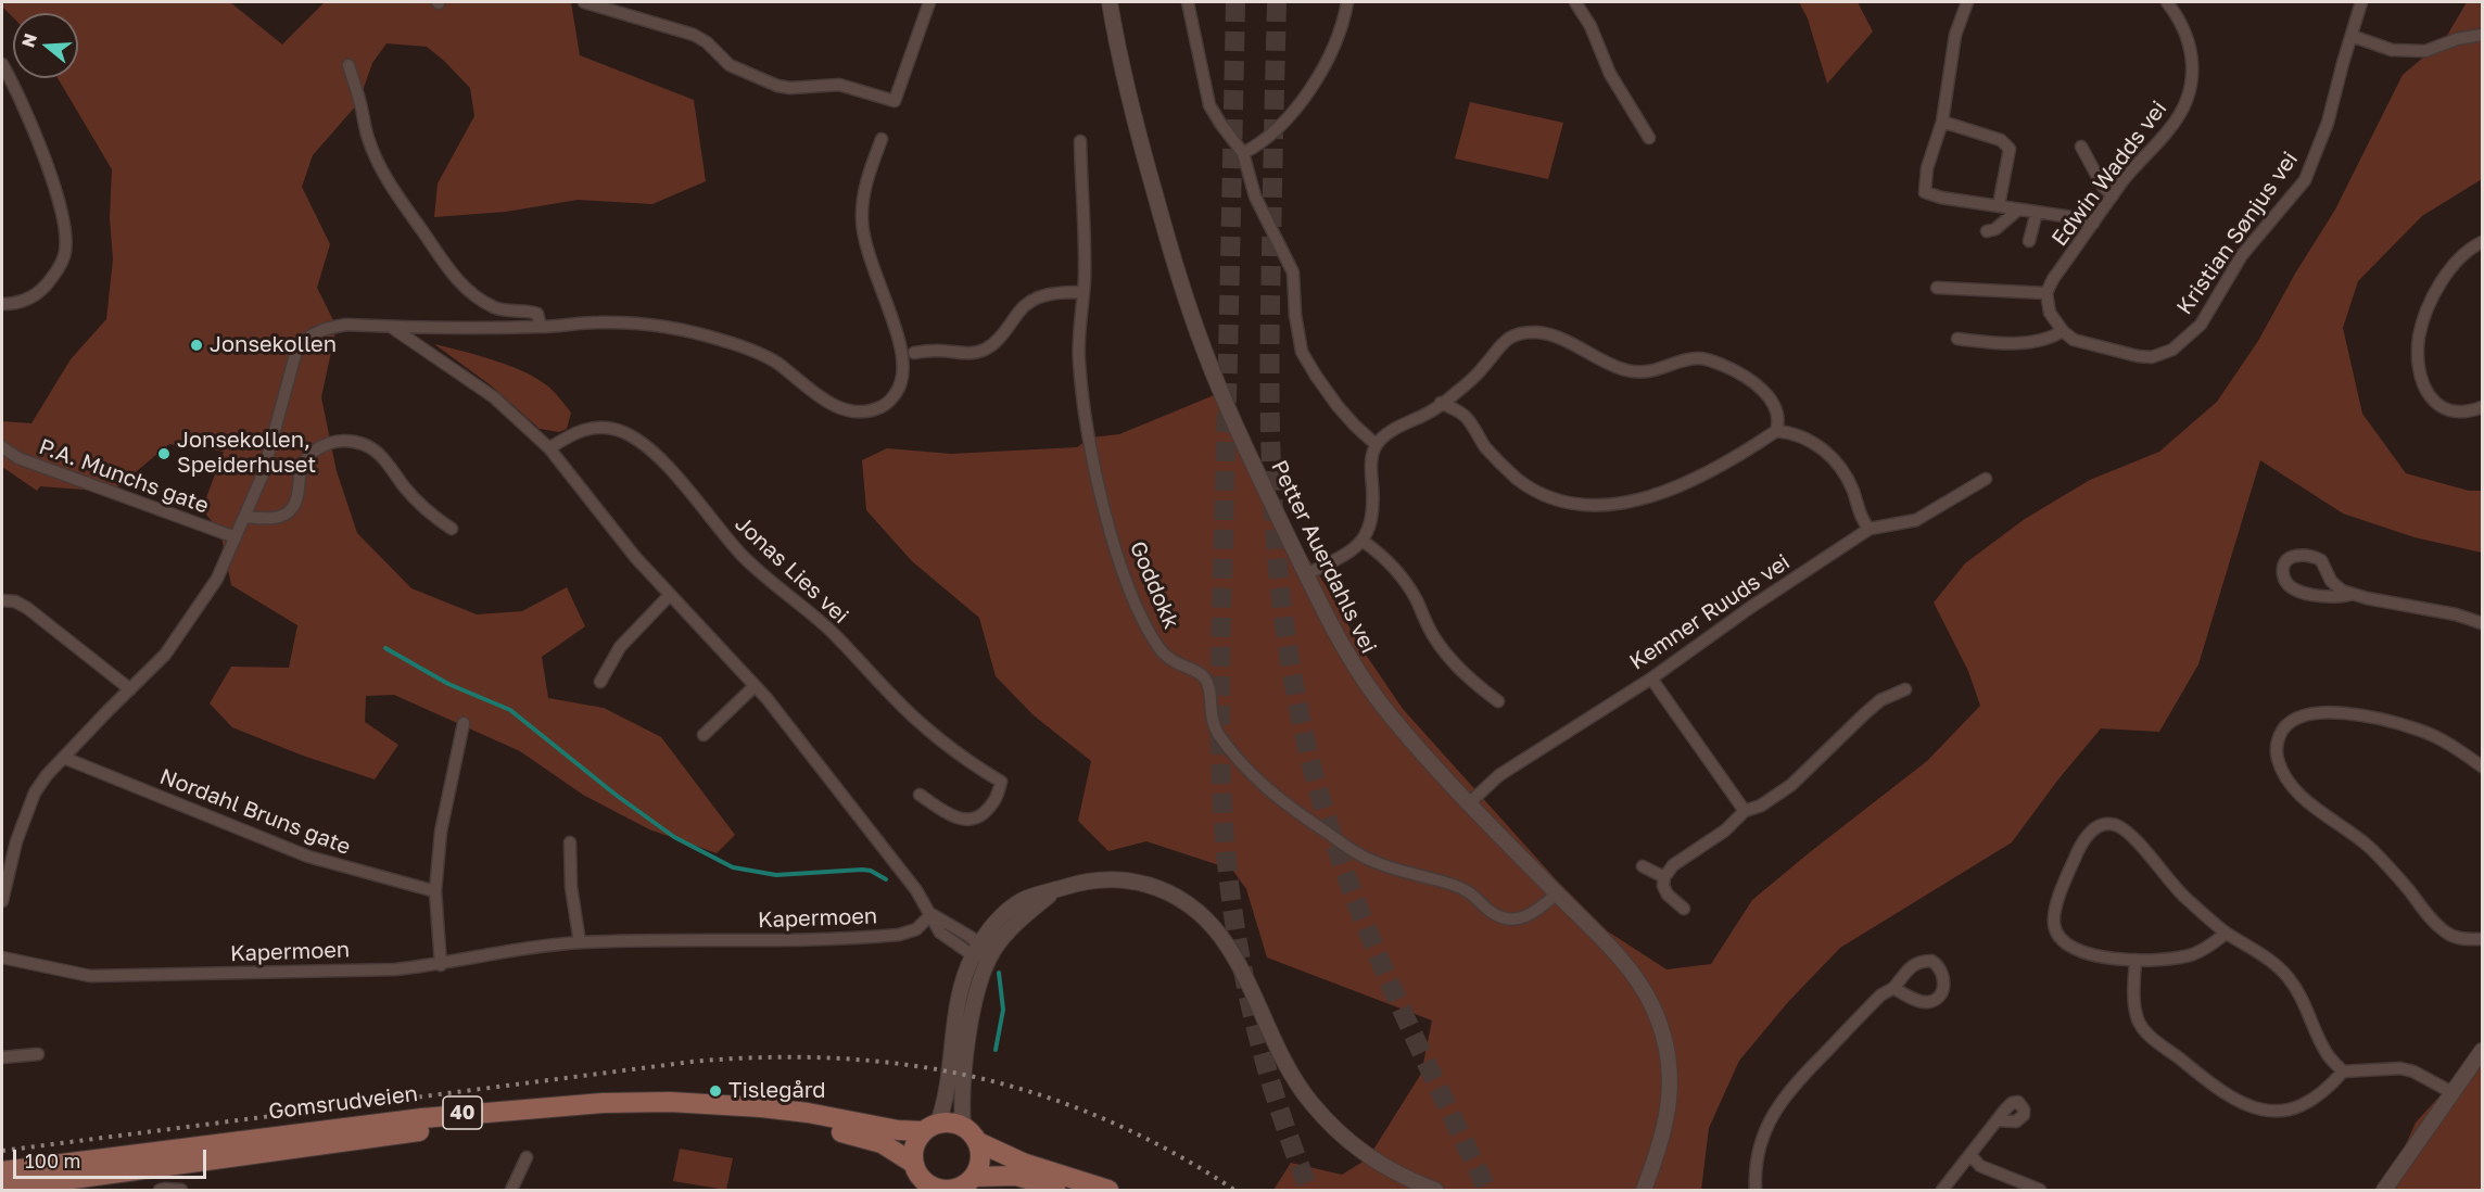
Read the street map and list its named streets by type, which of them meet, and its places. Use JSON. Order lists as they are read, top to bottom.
{
  "streets": {
    "main road": ["Gomsrudveien", "40"],
    "street": [
      "Edwin Wadds vei",
      "Kristian Sønjus vei",
      "P.A. Munchs gate",
      "Petter Auerdahls vei",
      "Jonas Lies vei",
      "Goddokk",
      "Kemner Ruuds vei",
      "Nordahl Bruns gate",
      "Kapermoen"
    ]
  },
  "crossings": [
    ["Edwin Wadds vei", "Kristian Sønjus vei"],
    ["Petter Auerdahls vei", "Goddokk"],
    ["Petter Auerdahls vei", "Kemner Ruuds vei"],
    ["Gomsrudveien", "40"]
  ],
  "places": ["Jonsekollen", "Jonsekollen, Speiderhuset", "Tislegård"],
  "scale_bar": "100 m",
  "north": "left"
}
